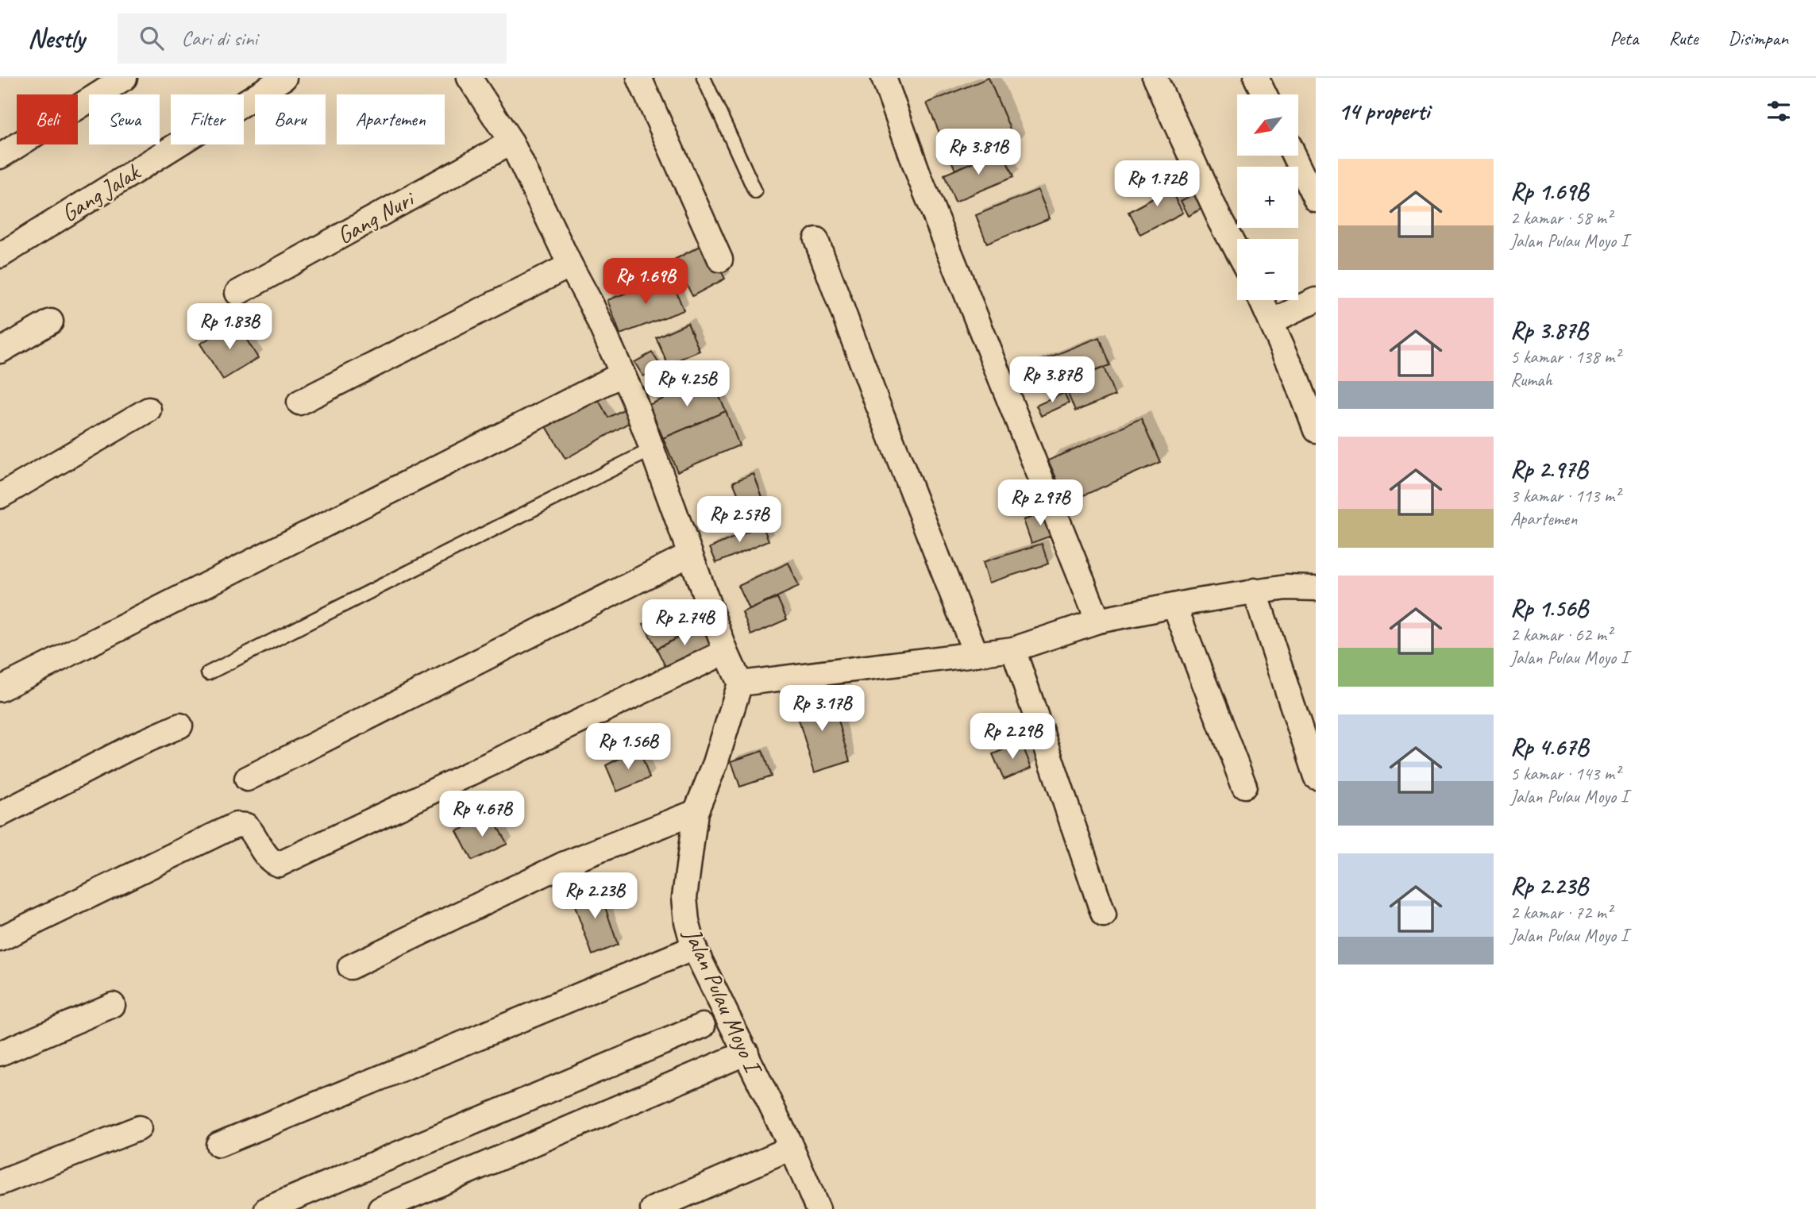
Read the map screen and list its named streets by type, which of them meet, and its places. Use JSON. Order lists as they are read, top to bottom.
{
  "streets": {
    "street": ["Gang Jalak", "Gang Nuri", "Jalan Pulau Moyo I"]
  },
  "north": "bottom left",
  "page": {
    "header": "Nestly",
    "search": "Cari di sini",
    "nav": ["Peta", "Rute", "Disimpan"],
    "heading": "14 properti",
    "map_buttons": ["+", "−"],
    "chip": [
      "Beli",
      "Sewa",
      "Filter",
      "Baru",
      "Apartemen"
    ],
    "price": [
      "Rp 3.81B",
      "Rp 1.72B",
      "Rp 1.69B",
      "Rp 1.83B",
      "Rp 3.87B",
      "Rp 4.25B",
      "Rp 2.97B",
      "Rp 2.57B",
      "Rp 2.74B",
      "Rp 3.17B",
      "Rp 2.29B",
      "Rp 1.56B",
      "Rp 4.67B",
      "Rp 2.23B"
    ],
    "list": [
      {
        "name": "Rp 1.69B",
        "note": "2 kamar · 58 m² · Jalan Pulau Moyo I"
      },
      {
        "name": "Rp 3.87B",
        "note": "5 kamar · 138 m² · Rumah"
      },
      {
        "name": "Rp 2.97B",
        "note": "3 kamar · 113 m² · Apartemen"
      },
      {
        "name": "Rp 1.56B",
        "note": "2 kamar · 62 m² · Jalan Pulau Moyo I"
      },
      {
        "name": "Rp 4.67B",
        "note": "5 kamar · 143 m² · Jalan Pulau Moyo I"
      },
      {
        "name": "Rp 2.23B",
        "note": "2 kamar · 72 m² · Jalan Pulau Moyo I"
      }
    ]
  }
}
